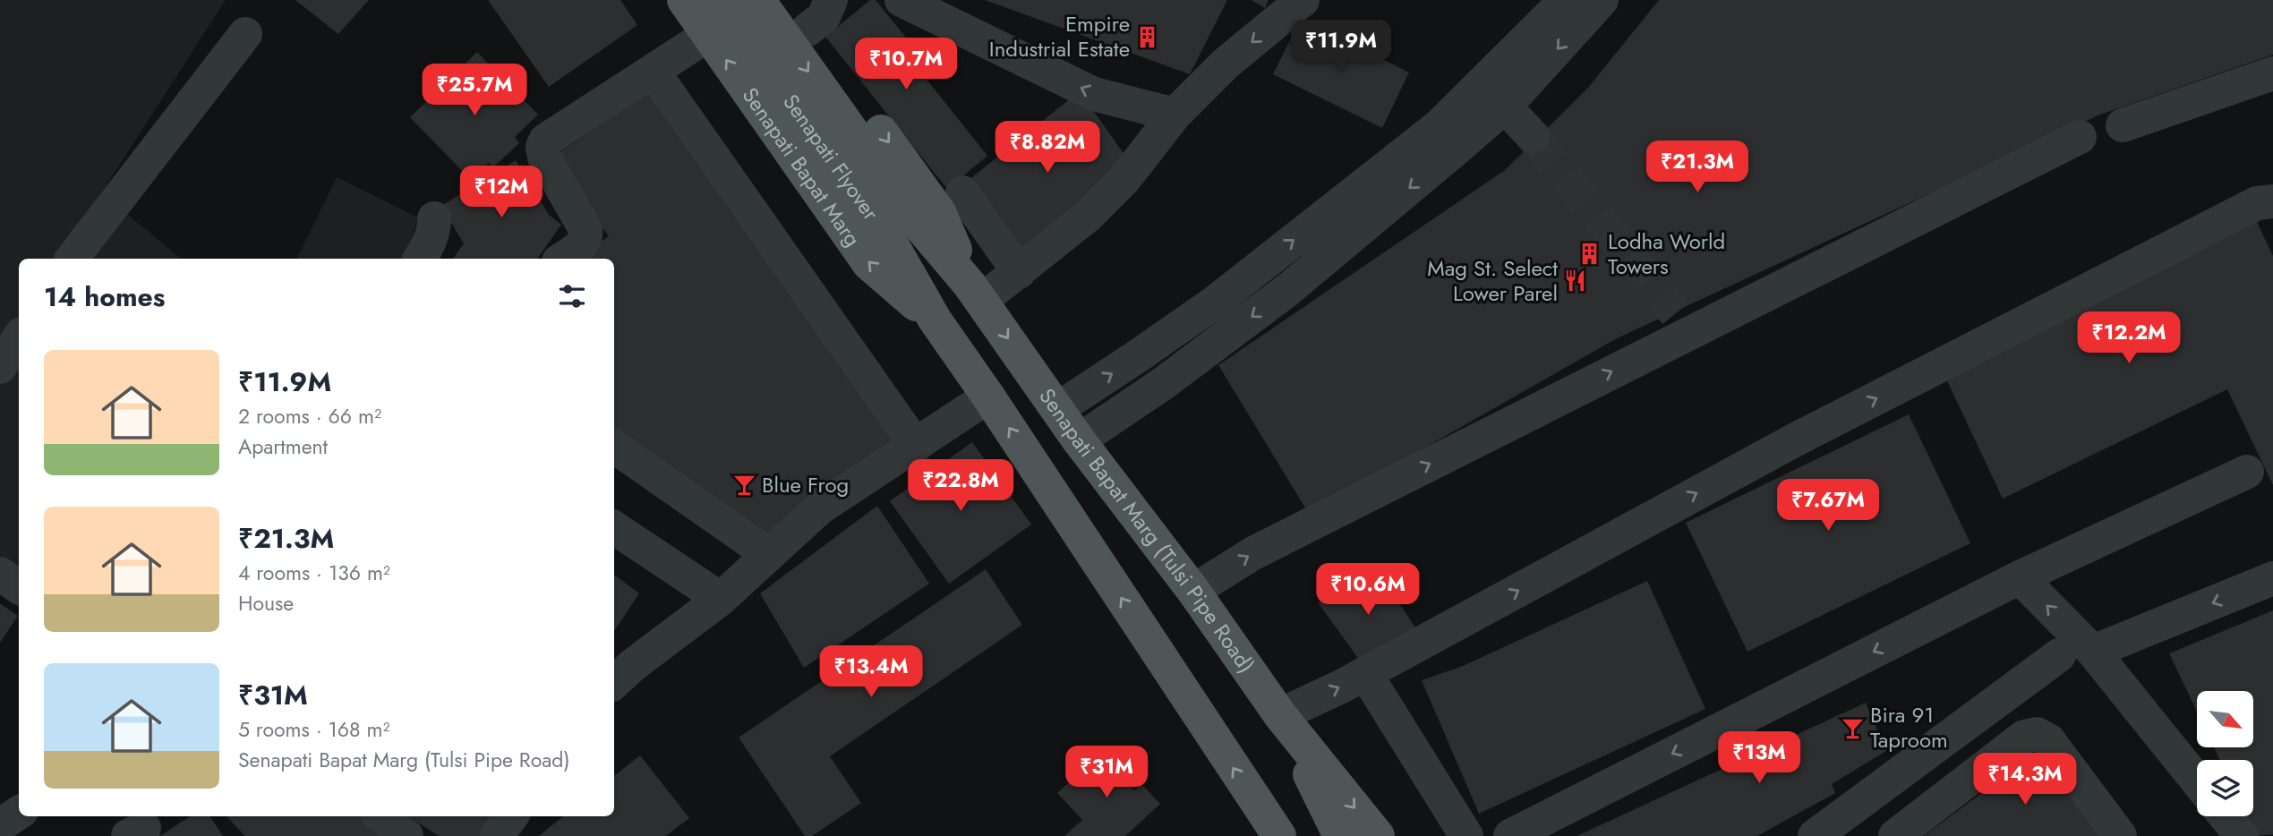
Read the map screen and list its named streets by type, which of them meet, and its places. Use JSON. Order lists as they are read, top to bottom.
{
  "streets": {
    "main road": ["Senapati Flyover", "Senapati Bapat Marg", "Senapati Bapat Marg (Tulsi Pipe Road)"]
  },
  "crossings": [
    ["Senapati Flyover", "Senapati Bapat Marg"],
    ["Senapati Flyover", "Senapati Bapat Marg (Tulsi Pipe Road)"]
  ],
  "places": {
    "building": ["Empire Industrial Estate", "Lodha World Towers"],
    "restaurant": ["Mag St. Select Lower Parel"],
    "bar": ["Blue Frog", "Bira 91 Taproom"]
  },
  "north": "bottom right",
  "page": {
    "price": [
      "₹11.9M",
      "₹10.7M",
      "₹25.7M",
      "₹8.82M",
      "₹21.3M",
      "₹12M",
      "₹12.2M",
      "₹22.8M",
      "₹7.67M",
      "₹10.6M",
      "₹13.4M",
      "₹13M",
      "₹31M",
      "₹14.3M"
    ],
    "heading": "14 homes",
    "list": [
      {
        "name": "₹11.9M",
        "note": "2 rooms · 66 m² · Apartment"
      },
      {
        "name": "₹21.3M",
        "note": "4 rooms · 136 m² · House"
      },
      {
        "name": "₹31M",
        "note": "5 rooms · 168 m² · Senapati Bapat Marg (Tulsi Pipe Road)"
      }
    ]
  }
}
